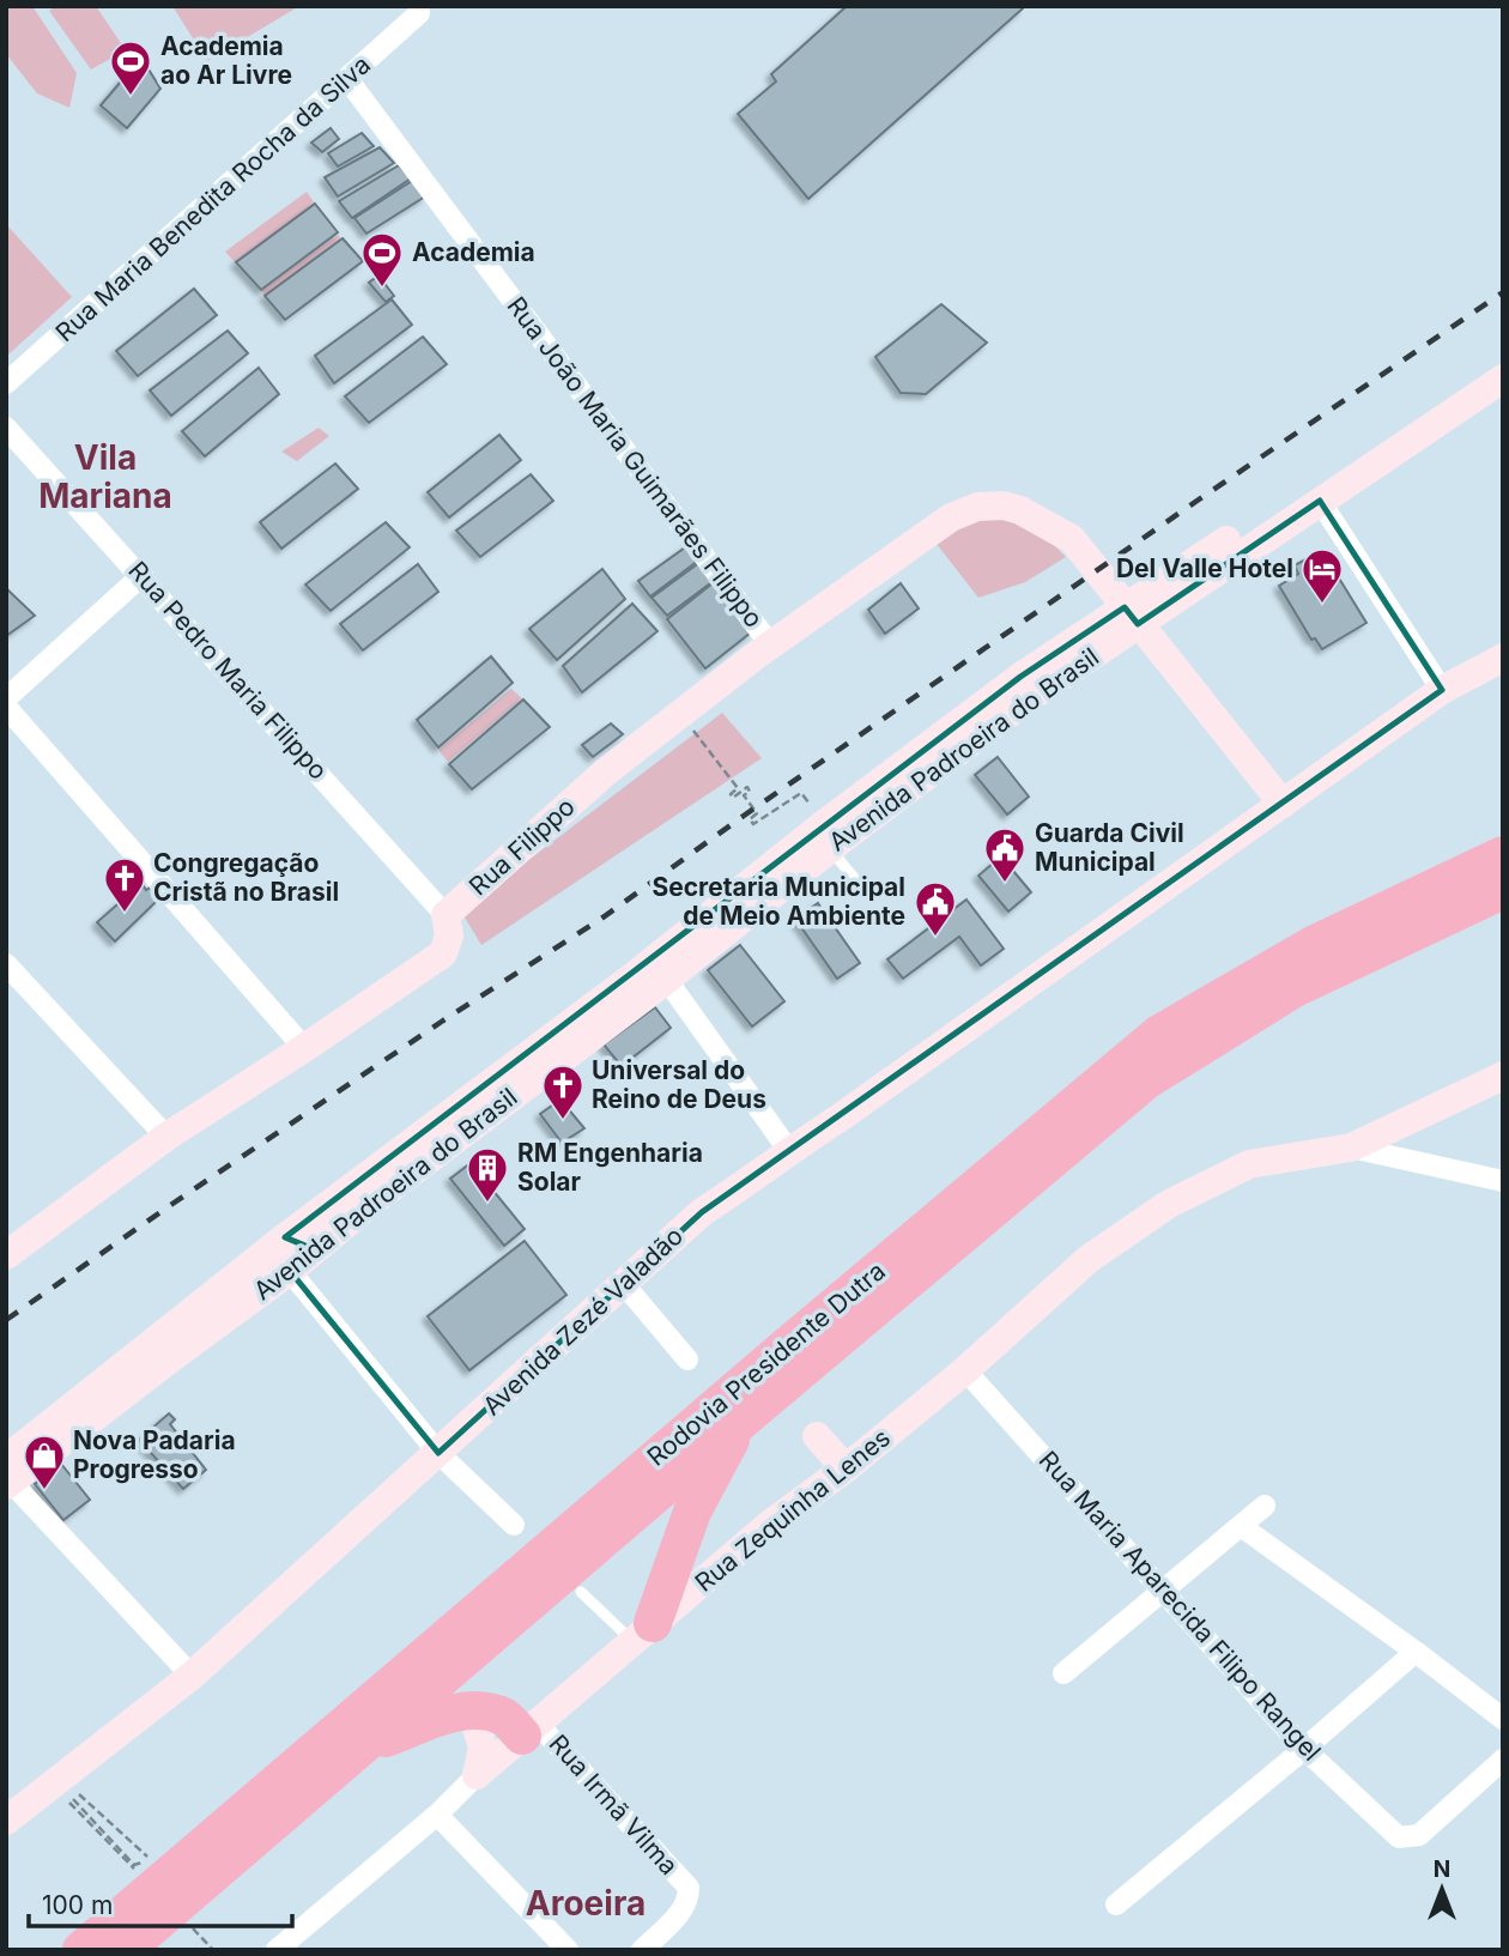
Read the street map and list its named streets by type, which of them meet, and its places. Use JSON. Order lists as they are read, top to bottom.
{
  "streets": {
    "highway": ["Rodovia Presidente Dutra"],
    "street": [
      "Rua Maria Benedita Rocha da Silva",
      "Rua João Maria Guimarães Filippo",
      "Rua Pedro Maria Filippo",
      "Avenida Padroeira do Brasil",
      "Rua Filippo",
      "Avenida Zezé Valadão",
      "Rua Zequinha Lenes",
      "Rua Maria Aparecida Filipo Rangel",
      "Rua Irmã Vilma"
    ]
  },
  "crossings": [
    ["Rua Maria Benedita Rocha da Silva", "Rua João Maria Guimarães Filippo"],
    ["Rua João Maria Guimarães Filippo", "Rua Filippo"],
    ["Rua Pedro Maria Filippo", "Rua Filippo"],
    ["Rua Filippo", "Avenida Zezé Valadão"],
    ["Rua Zequinha Lenes", "Rua Maria Aparecida Filipo Rangel"],
    ["Rua Zequinha Lenes", "Rua Irmã Vilma"]
  ],
  "districts": ["Vila Mariana", "Aroeira"],
  "places": {
    "sports": ["Academia ao Ar Livre", "Academia"],
    "hotel": ["Del Valle Hotel"],
    "public building": ["Guarda Civil Municipal", "Secretaria Municipal de Meio Ambiente"],
    "church": ["Congregação Cristã no Brasil", "Universal do Reino de Deus"],
    "building": ["RM Engenharia Solar"],
    "shop": ["Nova Padaria Progresso"]
  },
  "scale_bar": "100 m",
  "north": "top"
}
